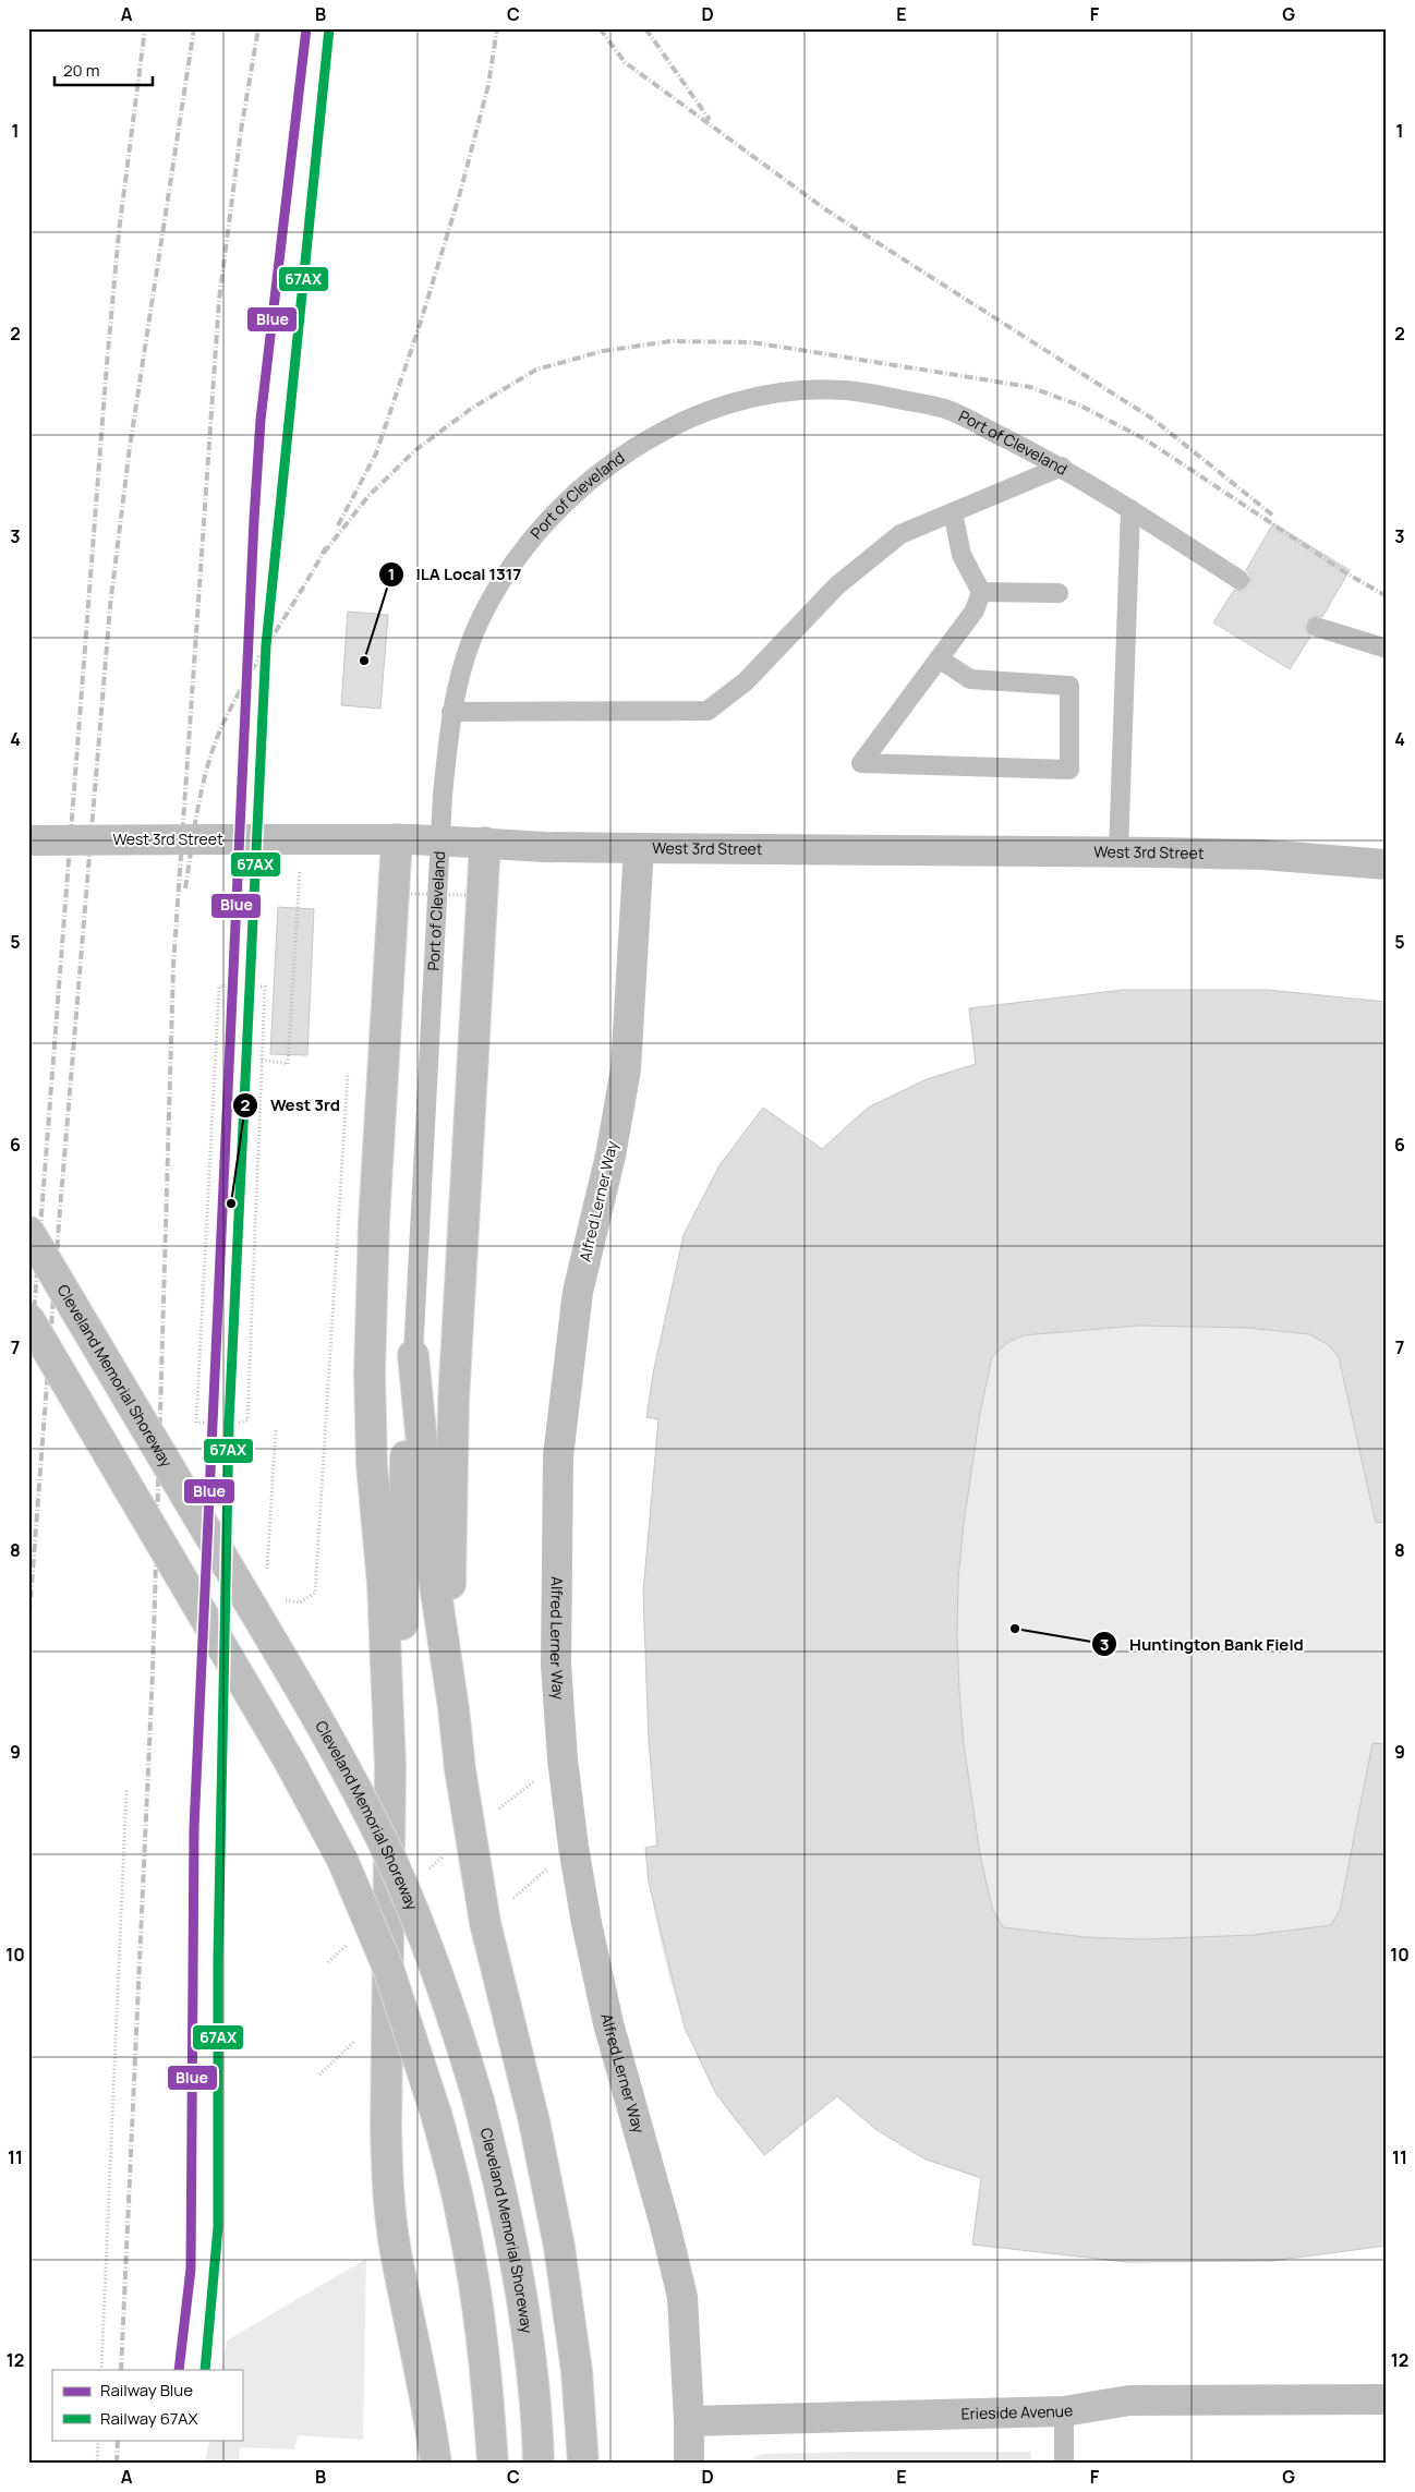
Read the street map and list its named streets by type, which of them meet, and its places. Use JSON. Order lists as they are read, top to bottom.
{
  "streets": {
    "main road": [
      "West 3rd Street",
      "Alfred Lerner Way",
      "Cleveland Memorial Shoreway",
      "Erieside Avenue"
    ],
    "lane": ["Port of Cleveland"]
  },
  "crossings": [
    ["West 3rd Street", "Alfred Lerner Way"],
    ["Alfred Lerner Way", "Erieside Avenue"]
  ],
  "places": ["ILA Local 1317", "West 3rd", "Huntington Bank Field"],
  "lines": ["rail line Blue", "rail line 67AX"],
  "legend": ["Railway Blue", "Railway 67AX"],
  "scale_bar": "20 m",
  "grid": {
    "columns": [
      "A",
      "B",
      "C",
      "D",
      "E",
      "F",
      "G"
    ],
    "rows": [
      "1",
      "2",
      "3",
      "4",
      "5",
      "6",
      "7",
      "8",
      "9",
      "10",
      "11",
      "12"
    ]
  }
}
